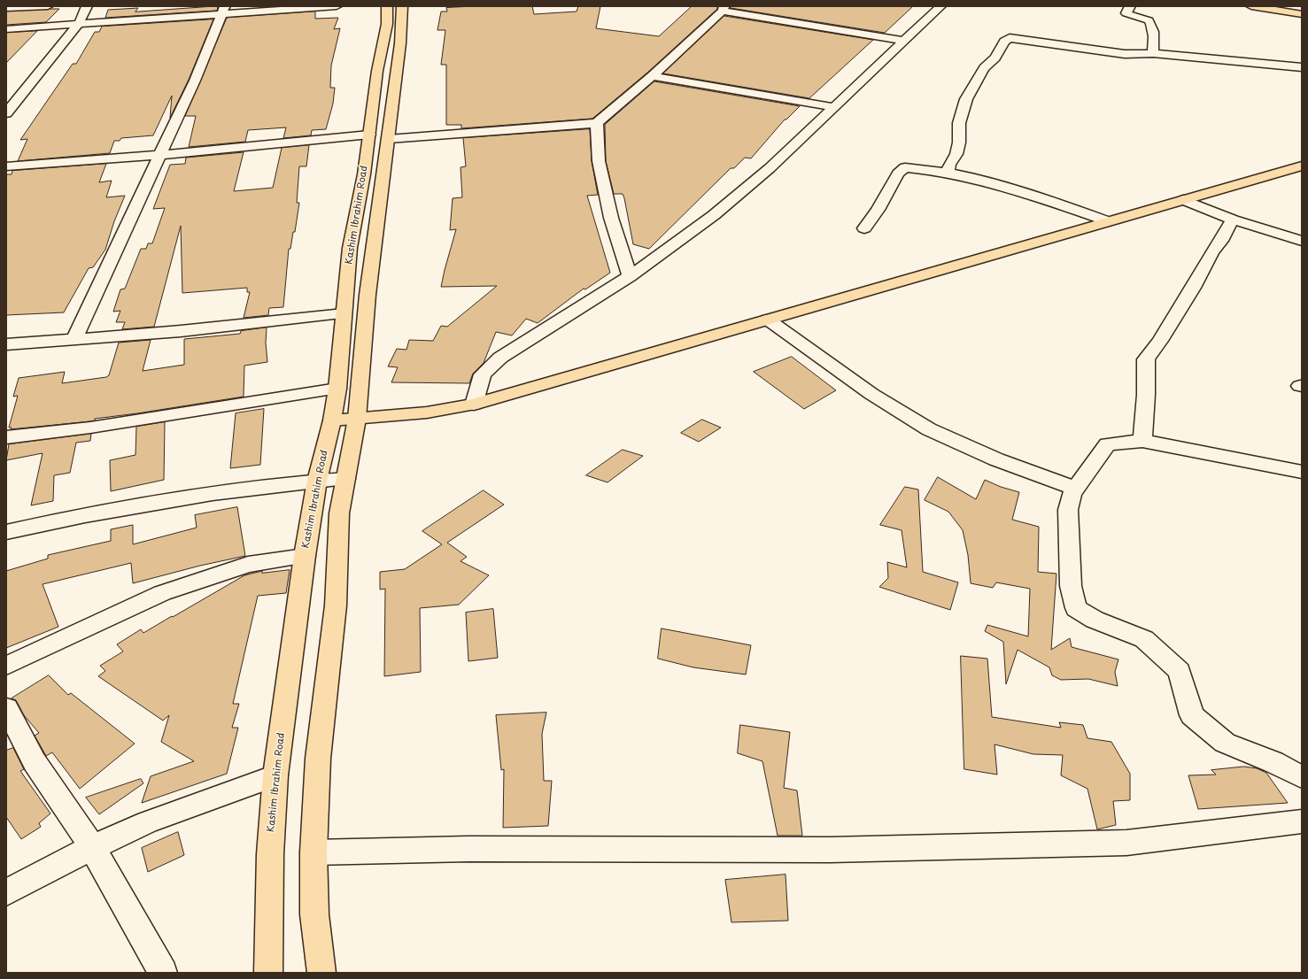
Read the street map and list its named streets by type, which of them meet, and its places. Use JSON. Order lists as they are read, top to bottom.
{
  "streets": {
    "main road": ["Kashim Ibrahim Road"]
  }
}
